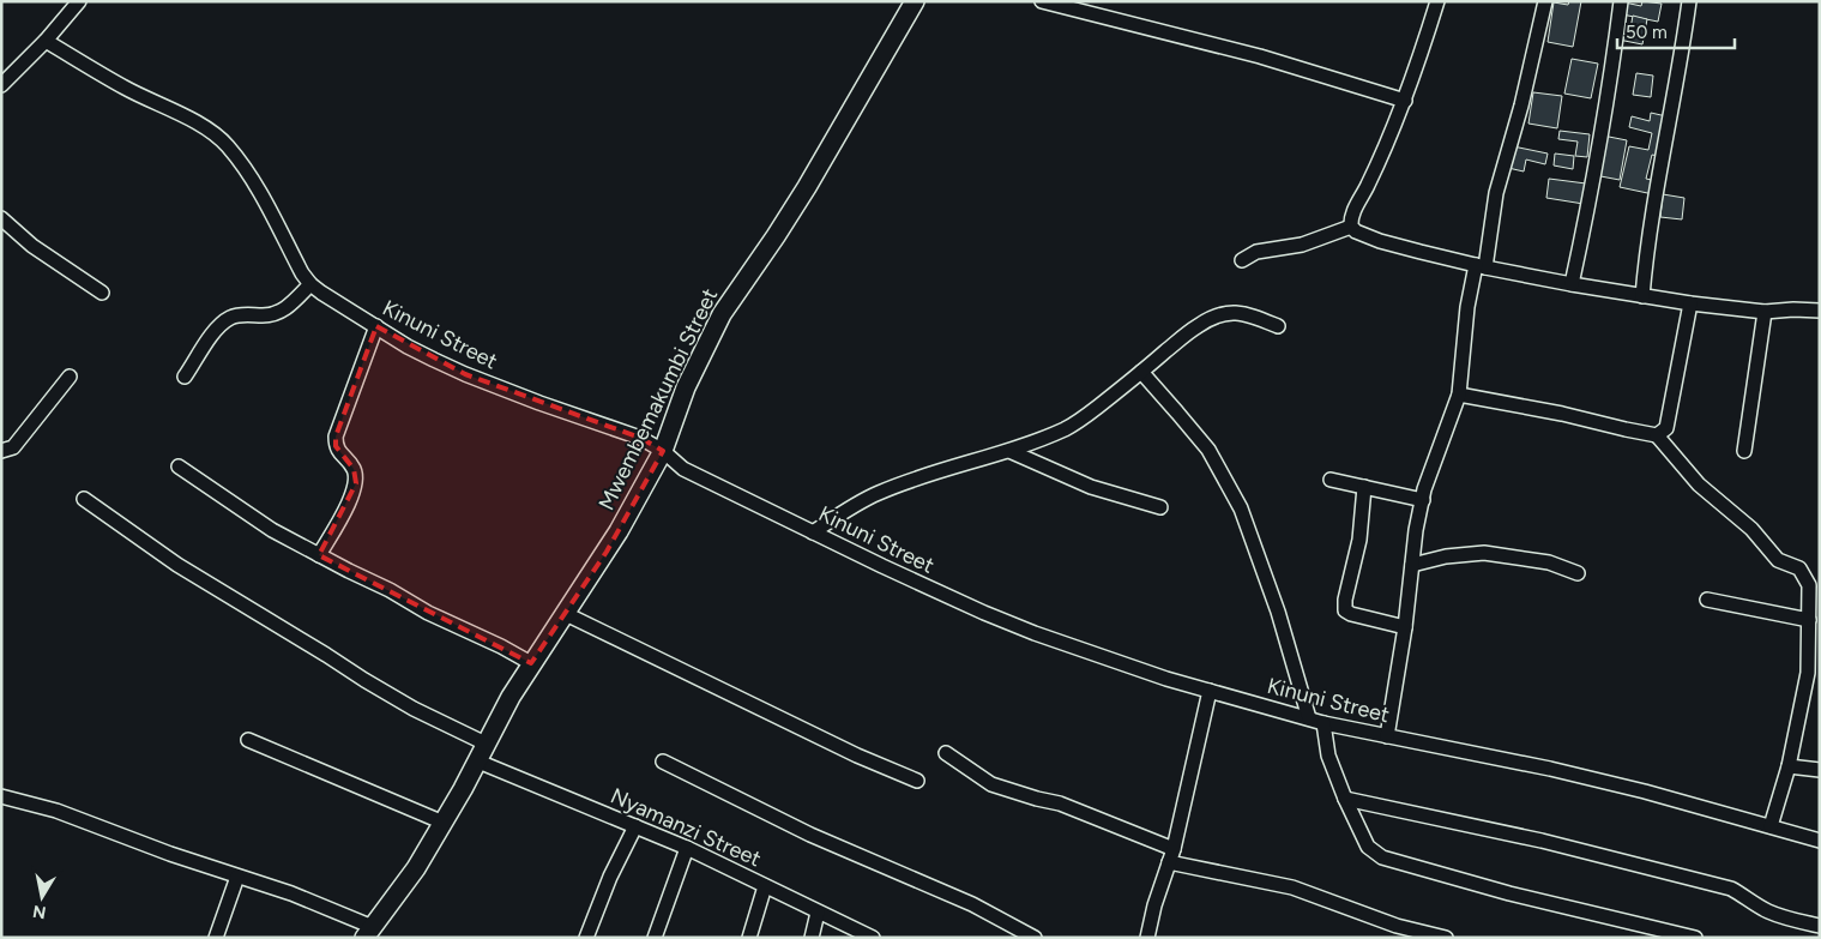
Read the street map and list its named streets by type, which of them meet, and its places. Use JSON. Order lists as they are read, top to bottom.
{
  "streets": {
    "street": ["Kinuni Street", "Mwembemakumbi Street", "Nyamanzi Street"]
  },
  "crossings": [
    ["Kinuni Street", "Mwembemakumbi Street"],
    ["Mwembemakumbi Street", "Nyamanzi Street"]
  ],
  "scale_bar": "50 m",
  "north": "bottom"
}
